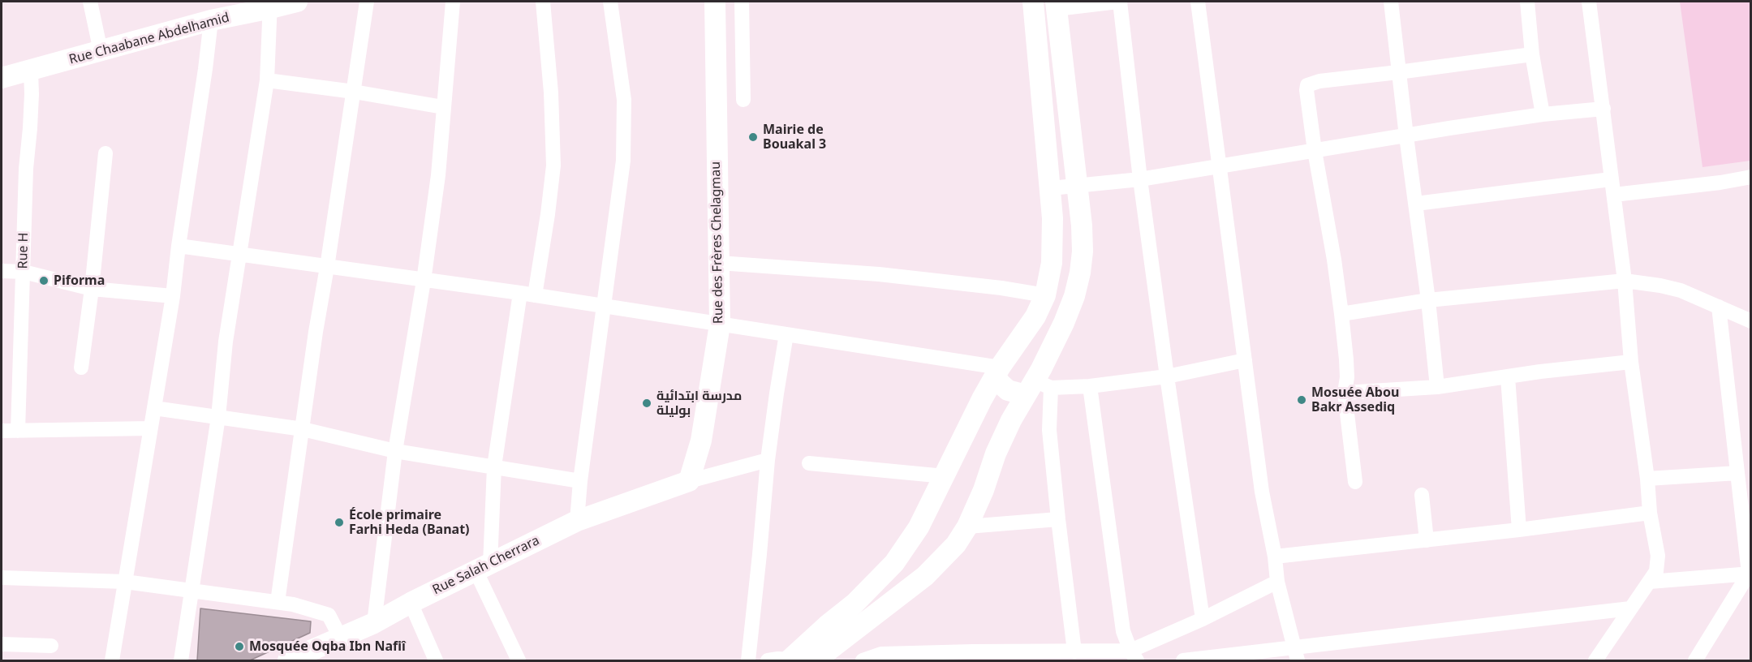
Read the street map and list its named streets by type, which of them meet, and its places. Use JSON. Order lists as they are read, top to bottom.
{
  "streets": {
    "main road": ["Rue Chaabane Abdelhamid", "Rue des Frères Chelagmau", "Rue Salah Cherrara"],
    "street": ["Rue H"]
  },
  "crossings": [
    ["Rue Chaabane Abdelhamid", "Rue H"],
    ["Rue des Frères Chelagmau", "Rue Salah Cherrara"]
  ],
  "places": [
    "Mairie de Bouakal 3",
    "Piforma",
    "Mosuée Abou Bakr Assediq",
    "مدرسة ابتدائية بوليلة",
    "École primaire Farhi Heda (Banat)",
    "Mosquée Oqba Ibn Nafiî"
  ]
}
